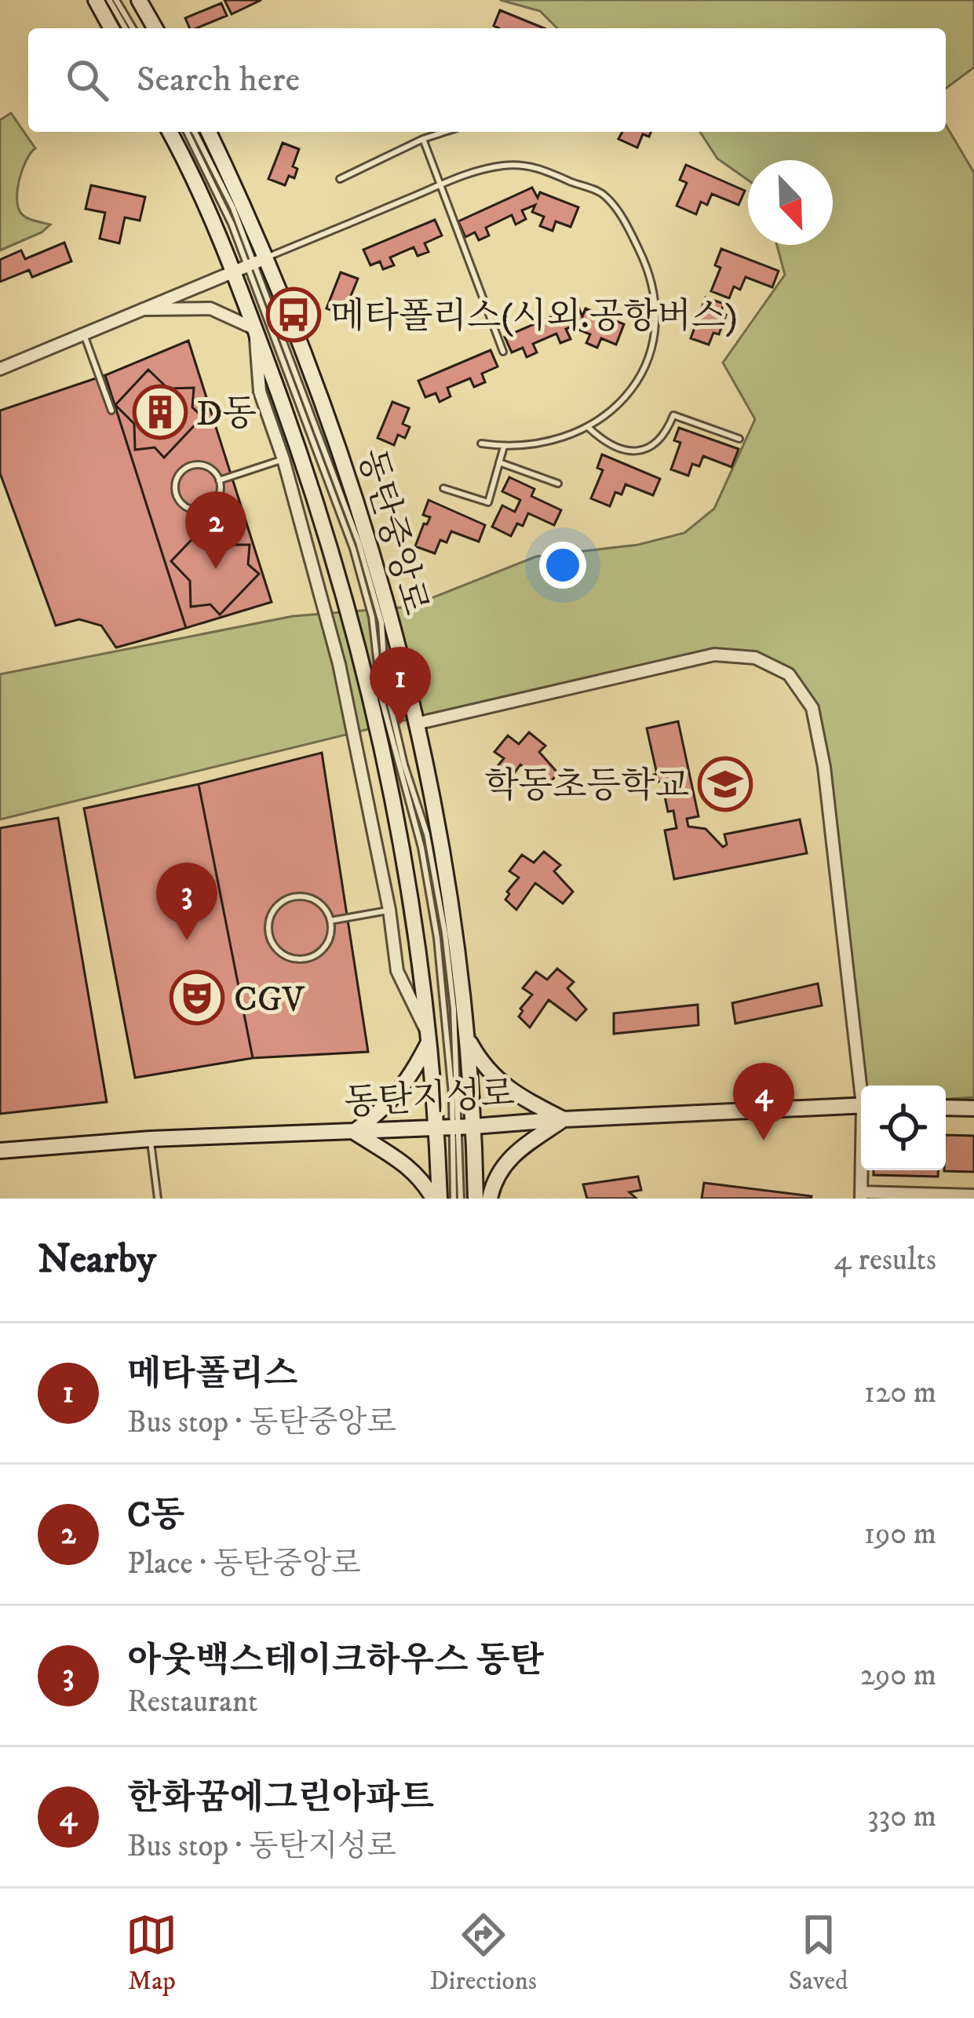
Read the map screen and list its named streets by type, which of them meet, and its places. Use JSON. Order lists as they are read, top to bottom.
{
  "streets": {
    "street": ["동탄중앙로", "동탄지성로"]
  },
  "crossings": [
    ["동탄중앙로", "동탄지성로"]
  ],
  "places": {
    "bus stop": ["메타폴리스(시외.공항버스)"],
    "building": ["D동"],
    "school or university": ["학동초등학교"],
    "theatre": ["CGV"]
  },
  "north": "bottom right",
  "page": {
    "search": "Search here",
    "pins": [
      "2",
      "1",
      "3",
      "4"
    ],
    "heading": ["Nearby", "4 results"],
    "list": [
      {
        "mark": "1",
        "name": "메타폴리스",
        "note": "Bus stop · 동탄중앙로",
        "value": "120 m"
      },
      {
        "mark": "2",
        "name": "C동",
        "note": "Place · 동탄중앙로",
        "value": "190 m"
      },
      {
        "mark": "3",
        "name": "아웃백스테이크하우스 동탄",
        "note": "Restaurant",
        "value": "290 m"
      },
      {
        "mark": "4",
        "name": "한화꿈에그린아파트",
        "note": "Bus stop · 동탄지성로",
        "value": "330 m"
      }
    ],
    "nav": ["Map", "Directions", "Saved"]
  }
}
